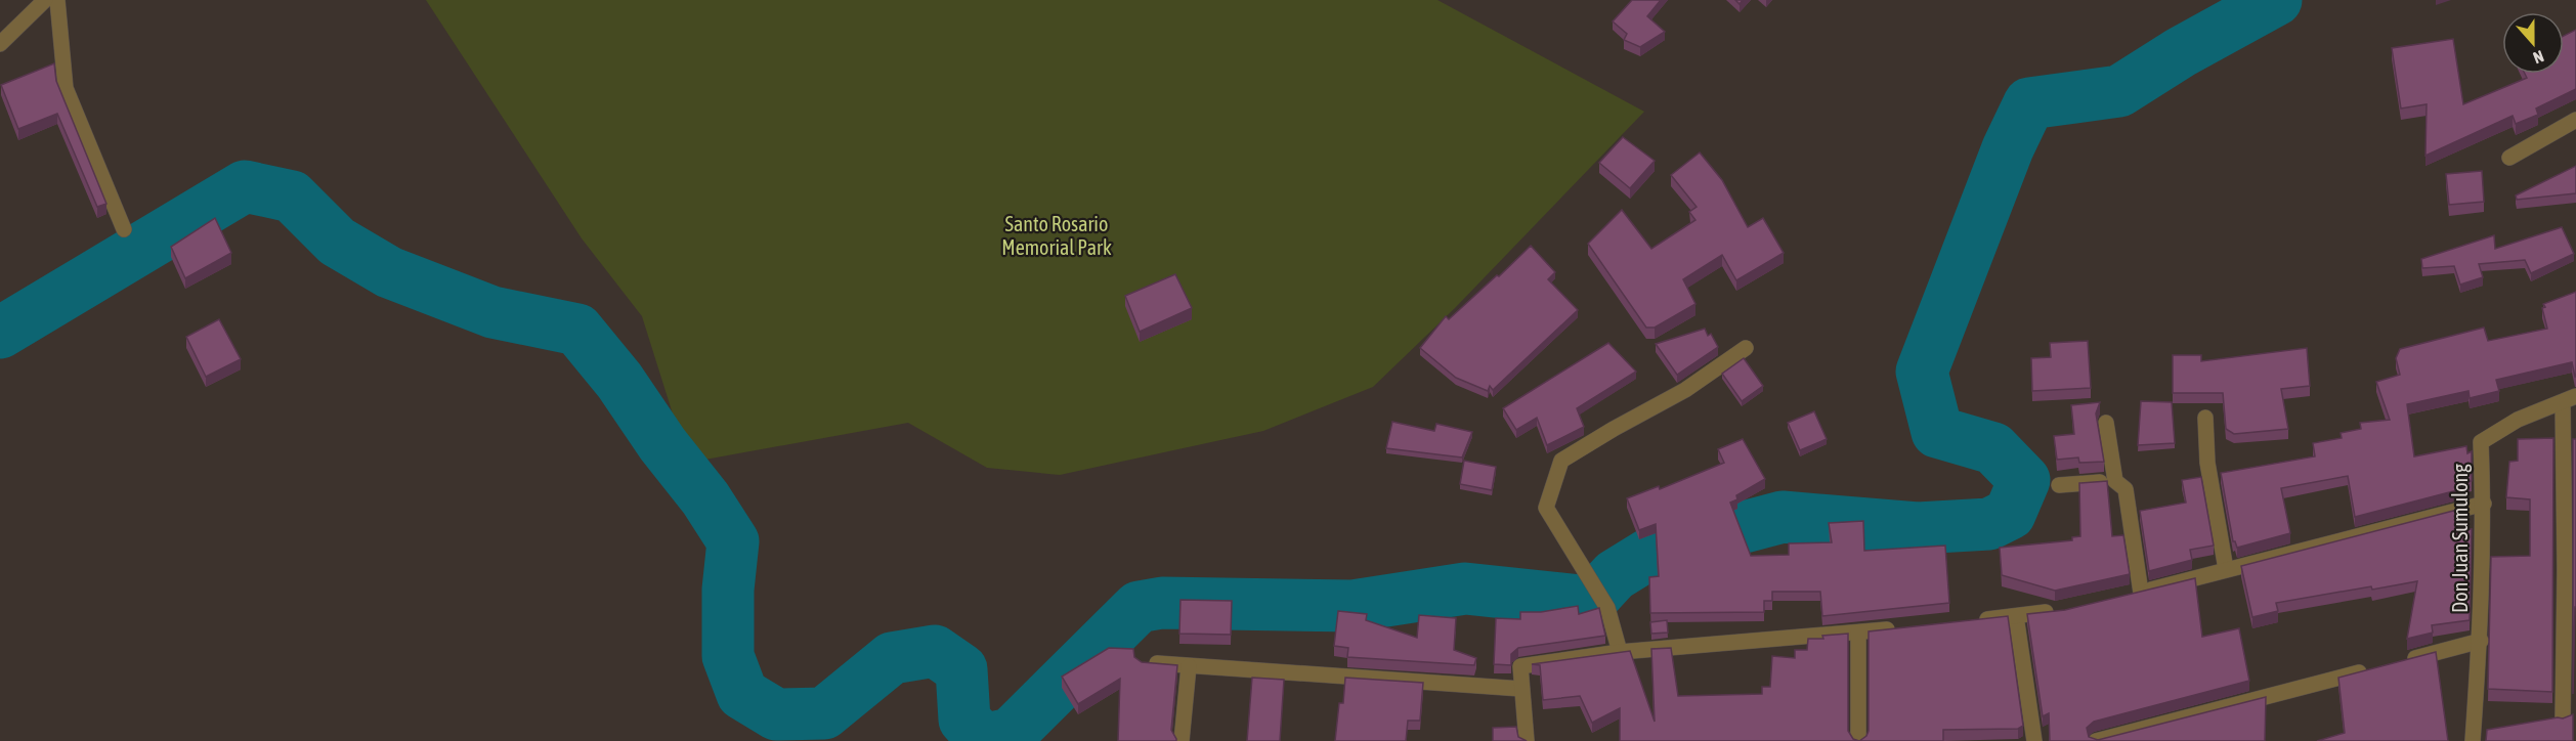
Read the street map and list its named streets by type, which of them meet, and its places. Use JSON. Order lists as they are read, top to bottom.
{
  "streets": {
    "street": ["Don Juan Sumulong"]
  },
  "parks": ["Santo Rosario Memorial Park"],
  "north": "bottom"
}
